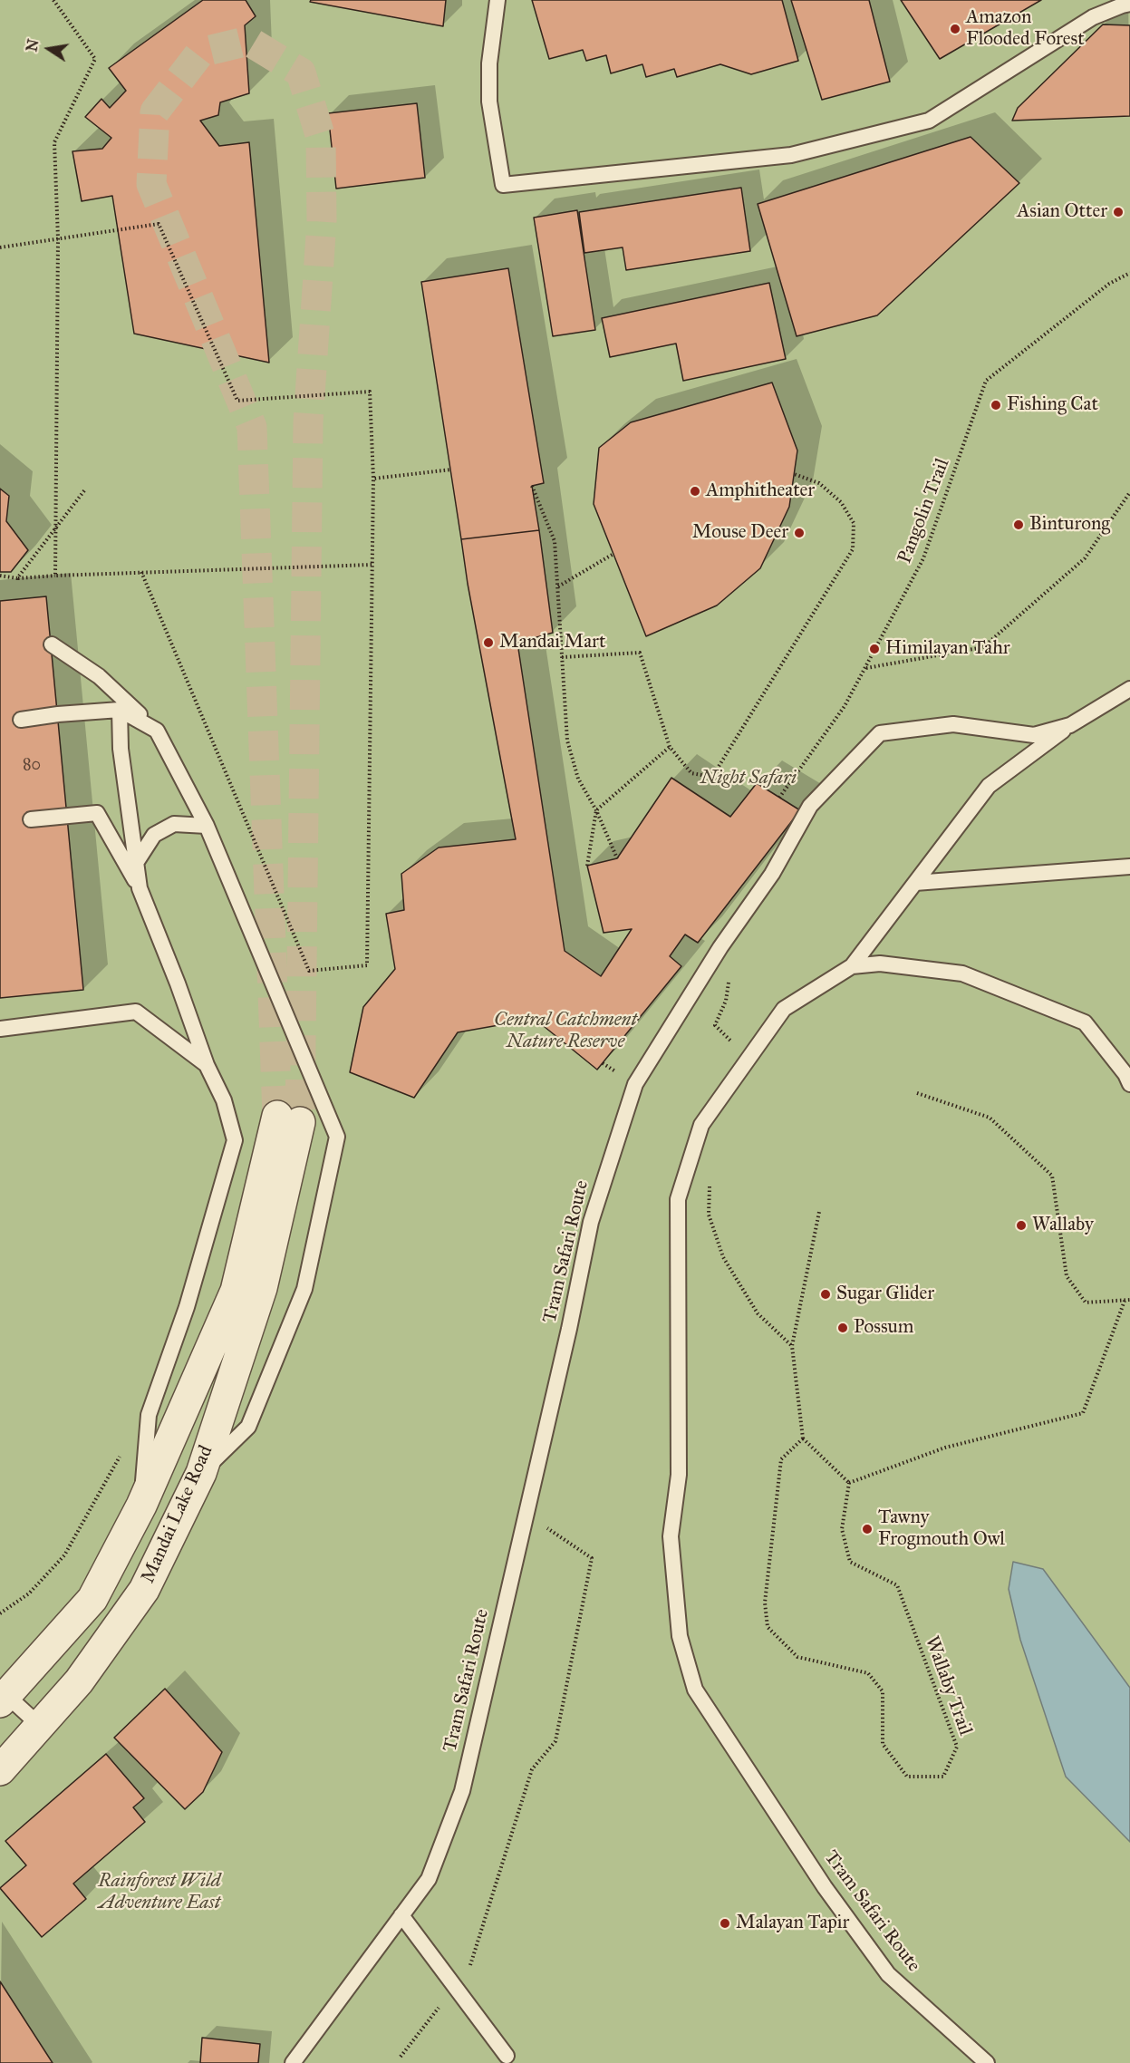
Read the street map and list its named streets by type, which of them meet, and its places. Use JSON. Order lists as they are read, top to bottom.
{
  "streets": {
    "street": ["Mandai Lake Road"],
    "lane": ["Tram Safari Route"],
    "path": ["Pangolin Trail", "Wallaby Trail"]
  },
  "parks": ["Night Safari", "Central Catchment Nature Reserve", "Rainforest Wild Adventure East"],
  "places": [
    "Amazon Flooded Forest",
    "Asian Otter",
    "Fishing Cat",
    "Amphitheater",
    "Binturong",
    "Mouse Deer",
    "Mandai Mart",
    "Himilayan Tahr",
    "Wallaby",
    "Sugar Glider",
    "Possum",
    "Tawny Frogmouth Owl",
    "Malayan Tapir"
  ],
  "house_numbers": ["80"],
  "north": "left"
}
